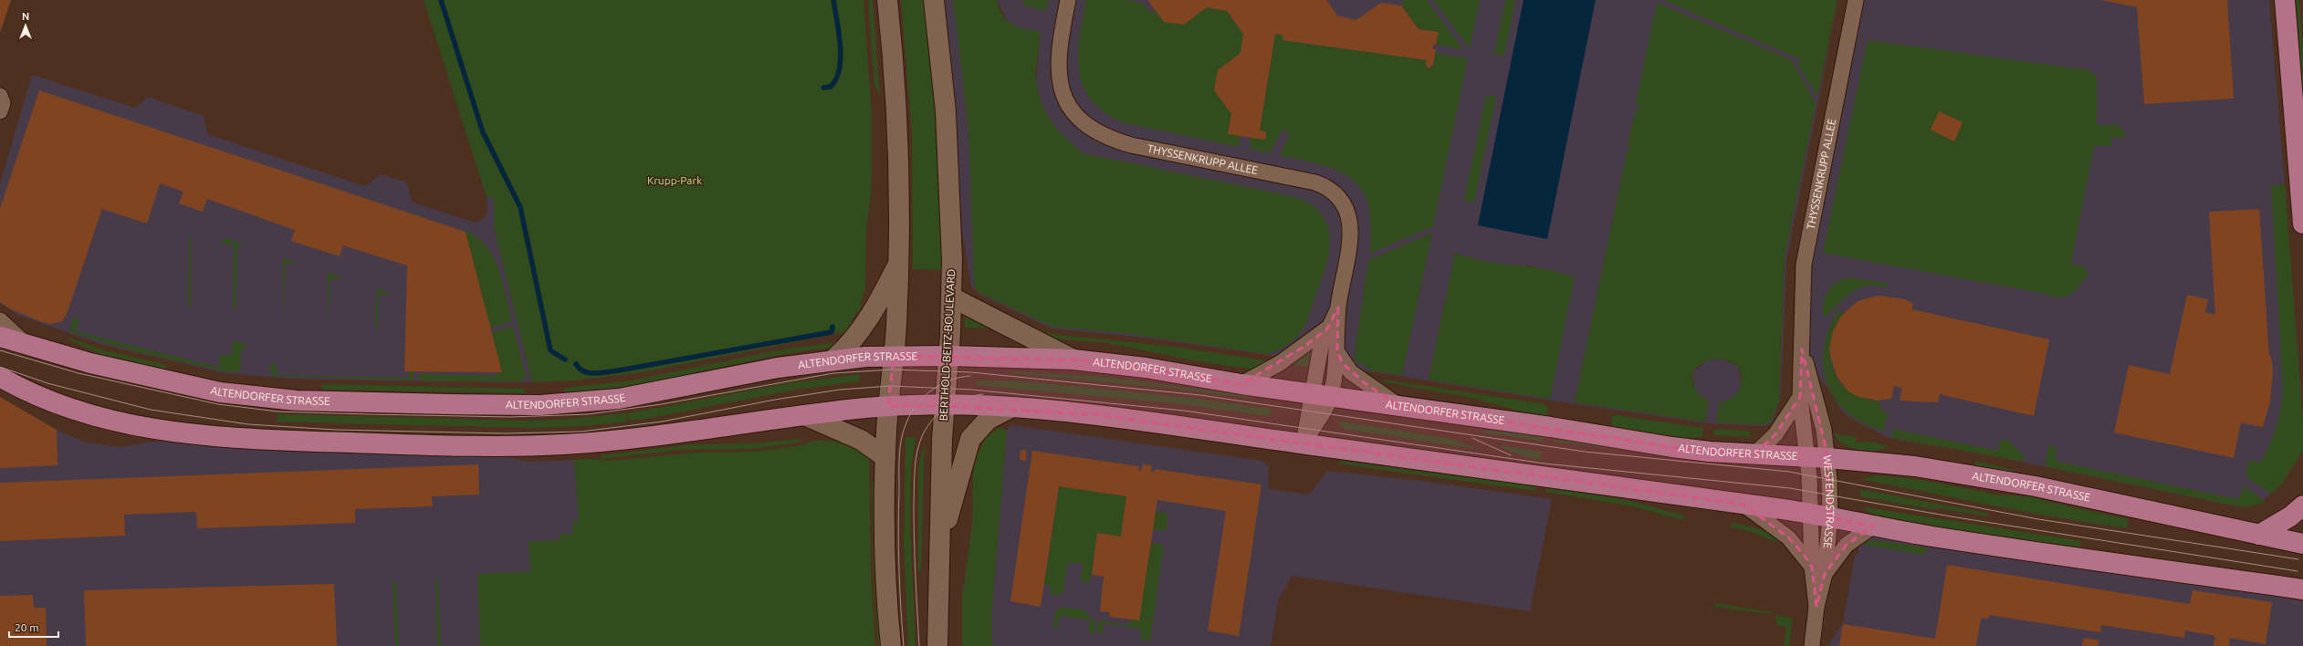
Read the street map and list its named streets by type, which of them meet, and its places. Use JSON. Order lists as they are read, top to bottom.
{
  "streets": {
    "main road": ["BERTHOLD-BEITZ-BOULEVARD", "ALTENDORFER STRASSE"],
    "street": ["THYSSENKRUPP ALLEE", "WESTENDSTRASSE"]
  },
  "crossings": [
    ["THYSSENKRUPP ALLEE", "ALTENDORFER STRASSE"],
    ["THYSSENKRUPP ALLEE", "WESTENDSTRASSE"],
    ["BERTHOLD-BEITZ-BOULEVARD", "ALTENDORFER STRASSE"],
    ["ALTENDORFER STRASSE", "WESTENDSTRASSE"]
  ],
  "parks": ["Krupp-Park"],
  "scale_bar": "20 m",
  "north": "top"
}
